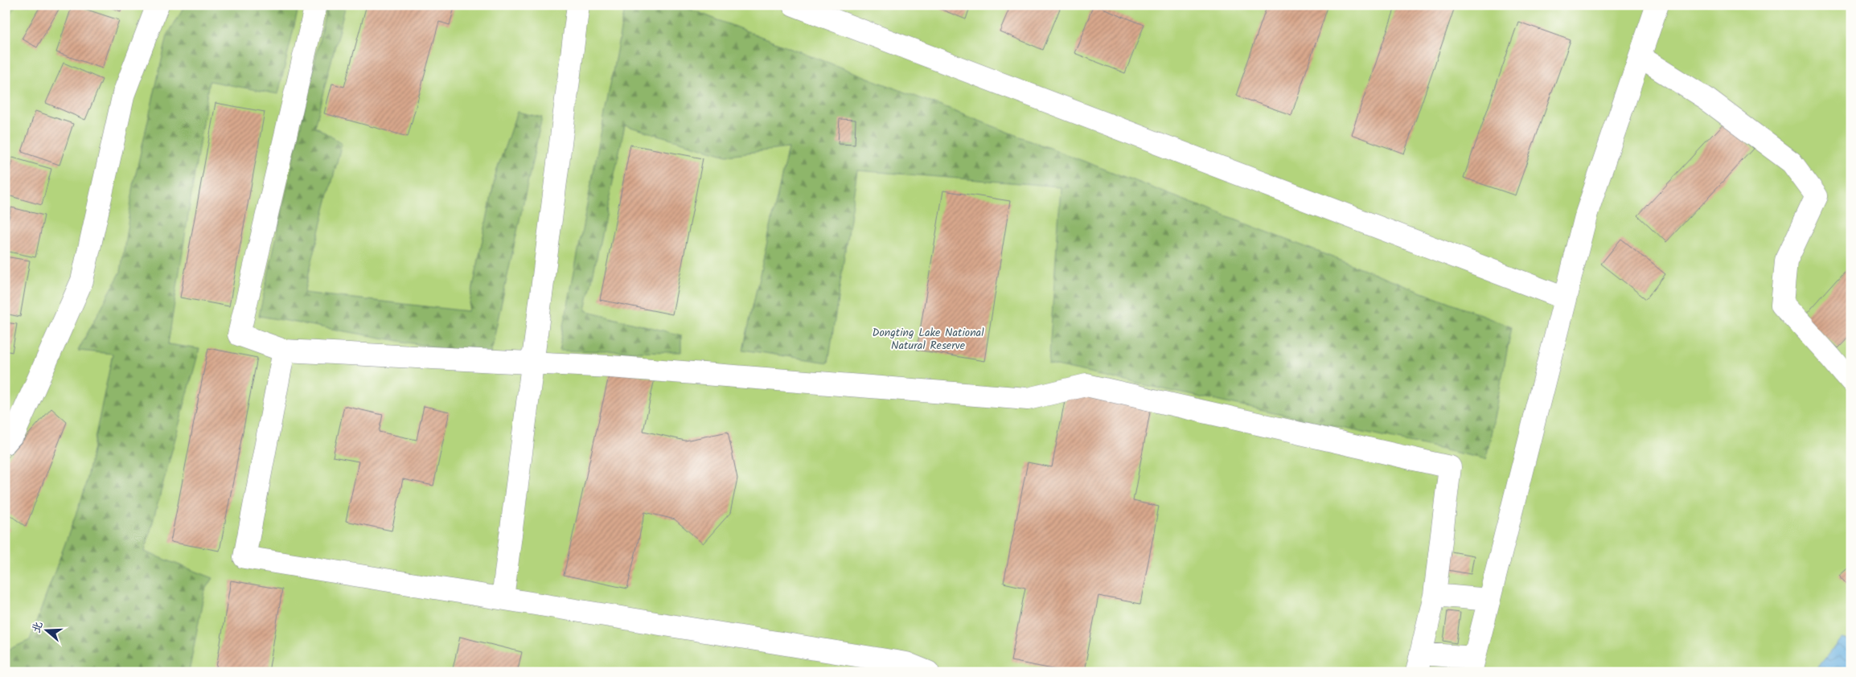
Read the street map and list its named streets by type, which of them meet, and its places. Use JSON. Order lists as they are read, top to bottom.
{
  "parks": ["Dongting Lake National Natural Reserve"],
  "north": "left"
}
